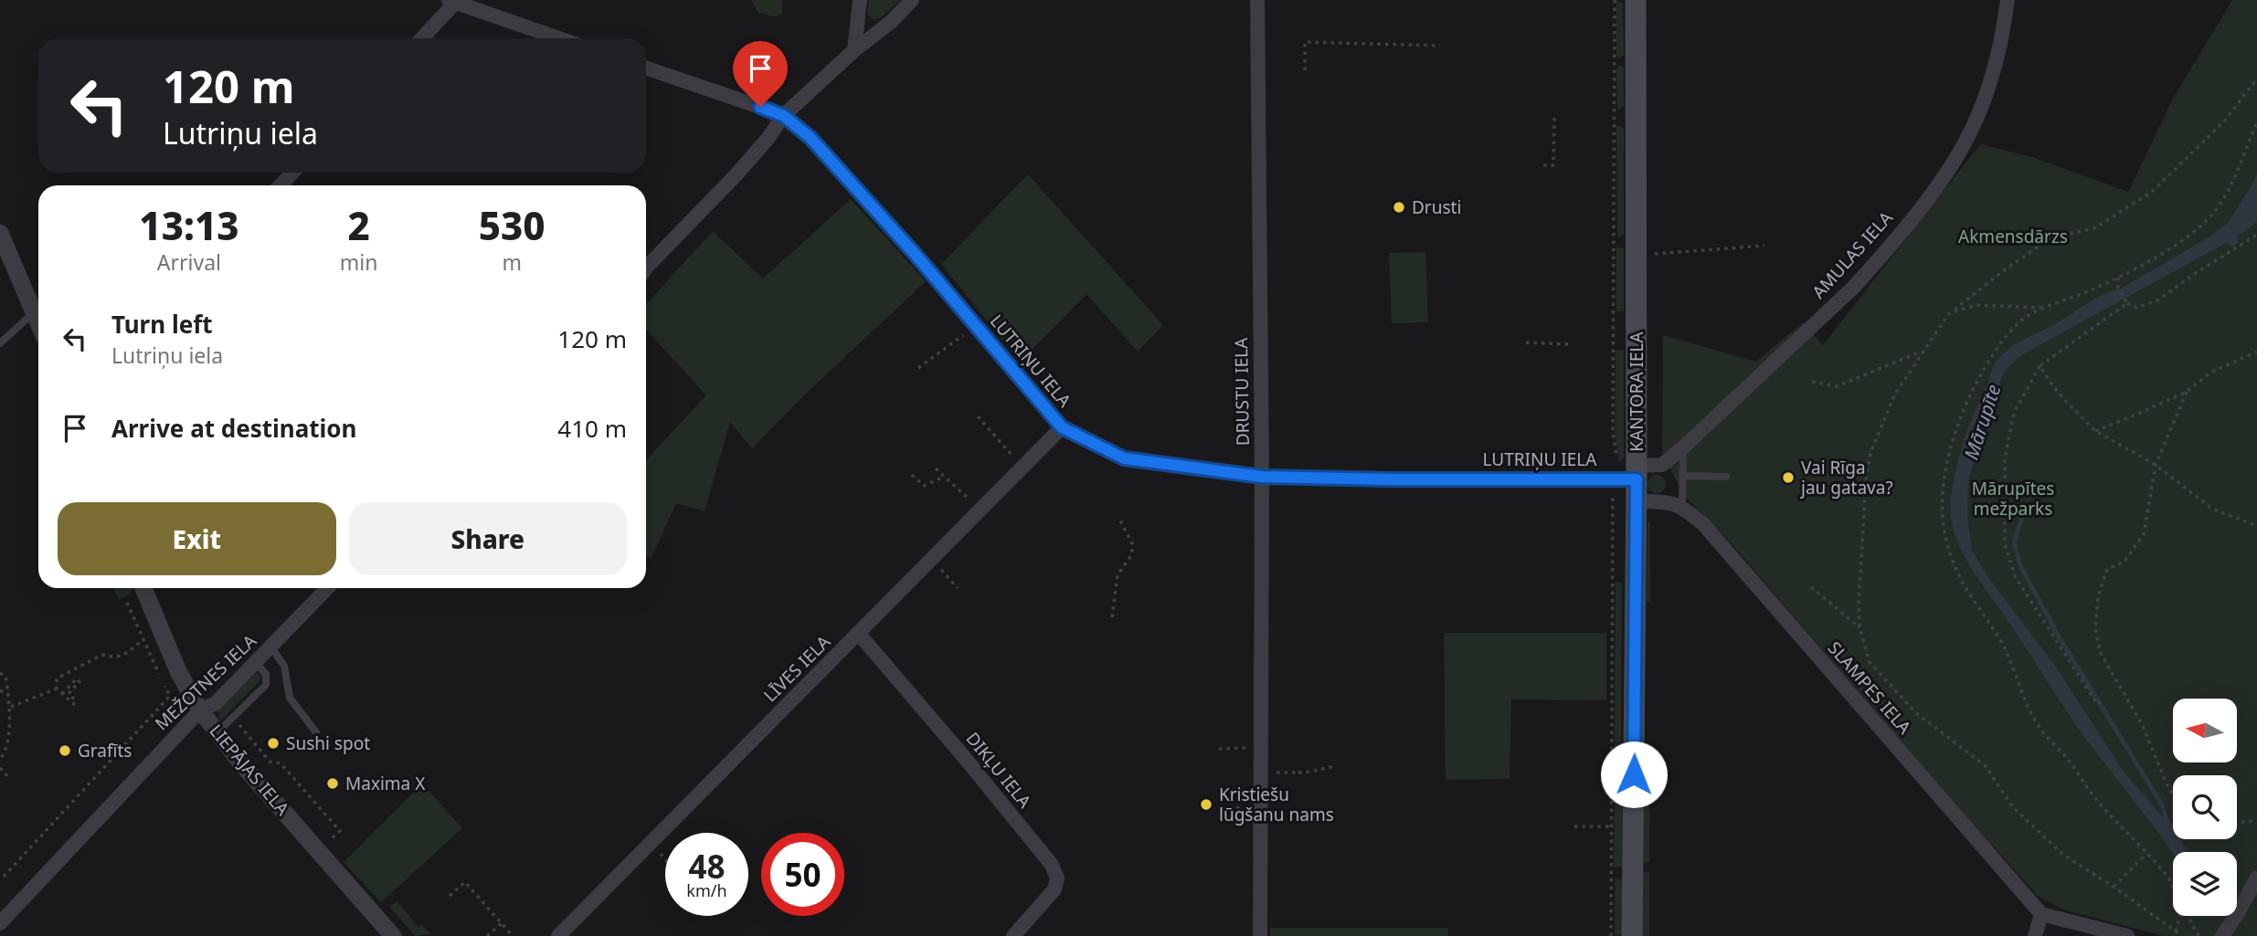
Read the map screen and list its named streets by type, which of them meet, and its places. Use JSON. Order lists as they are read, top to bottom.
{
  "streets": {
    "main road": ["KANTORA IELA"],
    "street": [
      "AMULAS IELA",
      "LUTRIŅU IELA",
      "DRUSTU IELA",
      "LĪVES IELA",
      "MEŽOTNES IELA",
      "SLAMPES IELA",
      "LIEPĀJAS IELA",
      "DIKĻU IELA"
    ]
  },
  "crossings": [
    ["AMULAS IELA", "LUTRIŅU IELA"],
    ["AMULAS IELA", "KANTORA IELA"],
    ["LUTRIŅU IELA", "DRUSTU IELA"],
    ["LUTRIŅU IELA", "KANTORA IELA"],
    ["LUTRIŅU IELA", "LĪVES IELA"],
    ["LĪVES IELA", "DIKĻU IELA"],
    ["MEŽOTNES IELA", "LIEPĀJAS IELA"]
  ],
  "water": ["Mārupīte"],
  "parks": ["Akmensdārzs", "Mārupītes mežparks"],
  "places": [
    "Drusti",
    "Vai Rīga jau gatava?",
    "Sushi spot",
    "Grafīts",
    "Maxima X",
    "Kristiešu lūgšanu nams"
  ],
  "north": "left",
  "page": {
    "turn": ["120 m", "Lutriņu iela"],
    "eta": [
      "13:13",
      "Arrival",
      "2",
      "min",
      "530",
      "m"
    ],
    "list": [
      {
        "name": "Turn left",
        "note": "Lutriņu iela",
        "value": "120 m"
      },
      {
        "name": "Arrive at destination",
        "value": "410 m"
      }
    ],
    "buttons": ["Exit", "Share"],
    "speed": "48 km/h",
    "limit": "50"
  }
}
